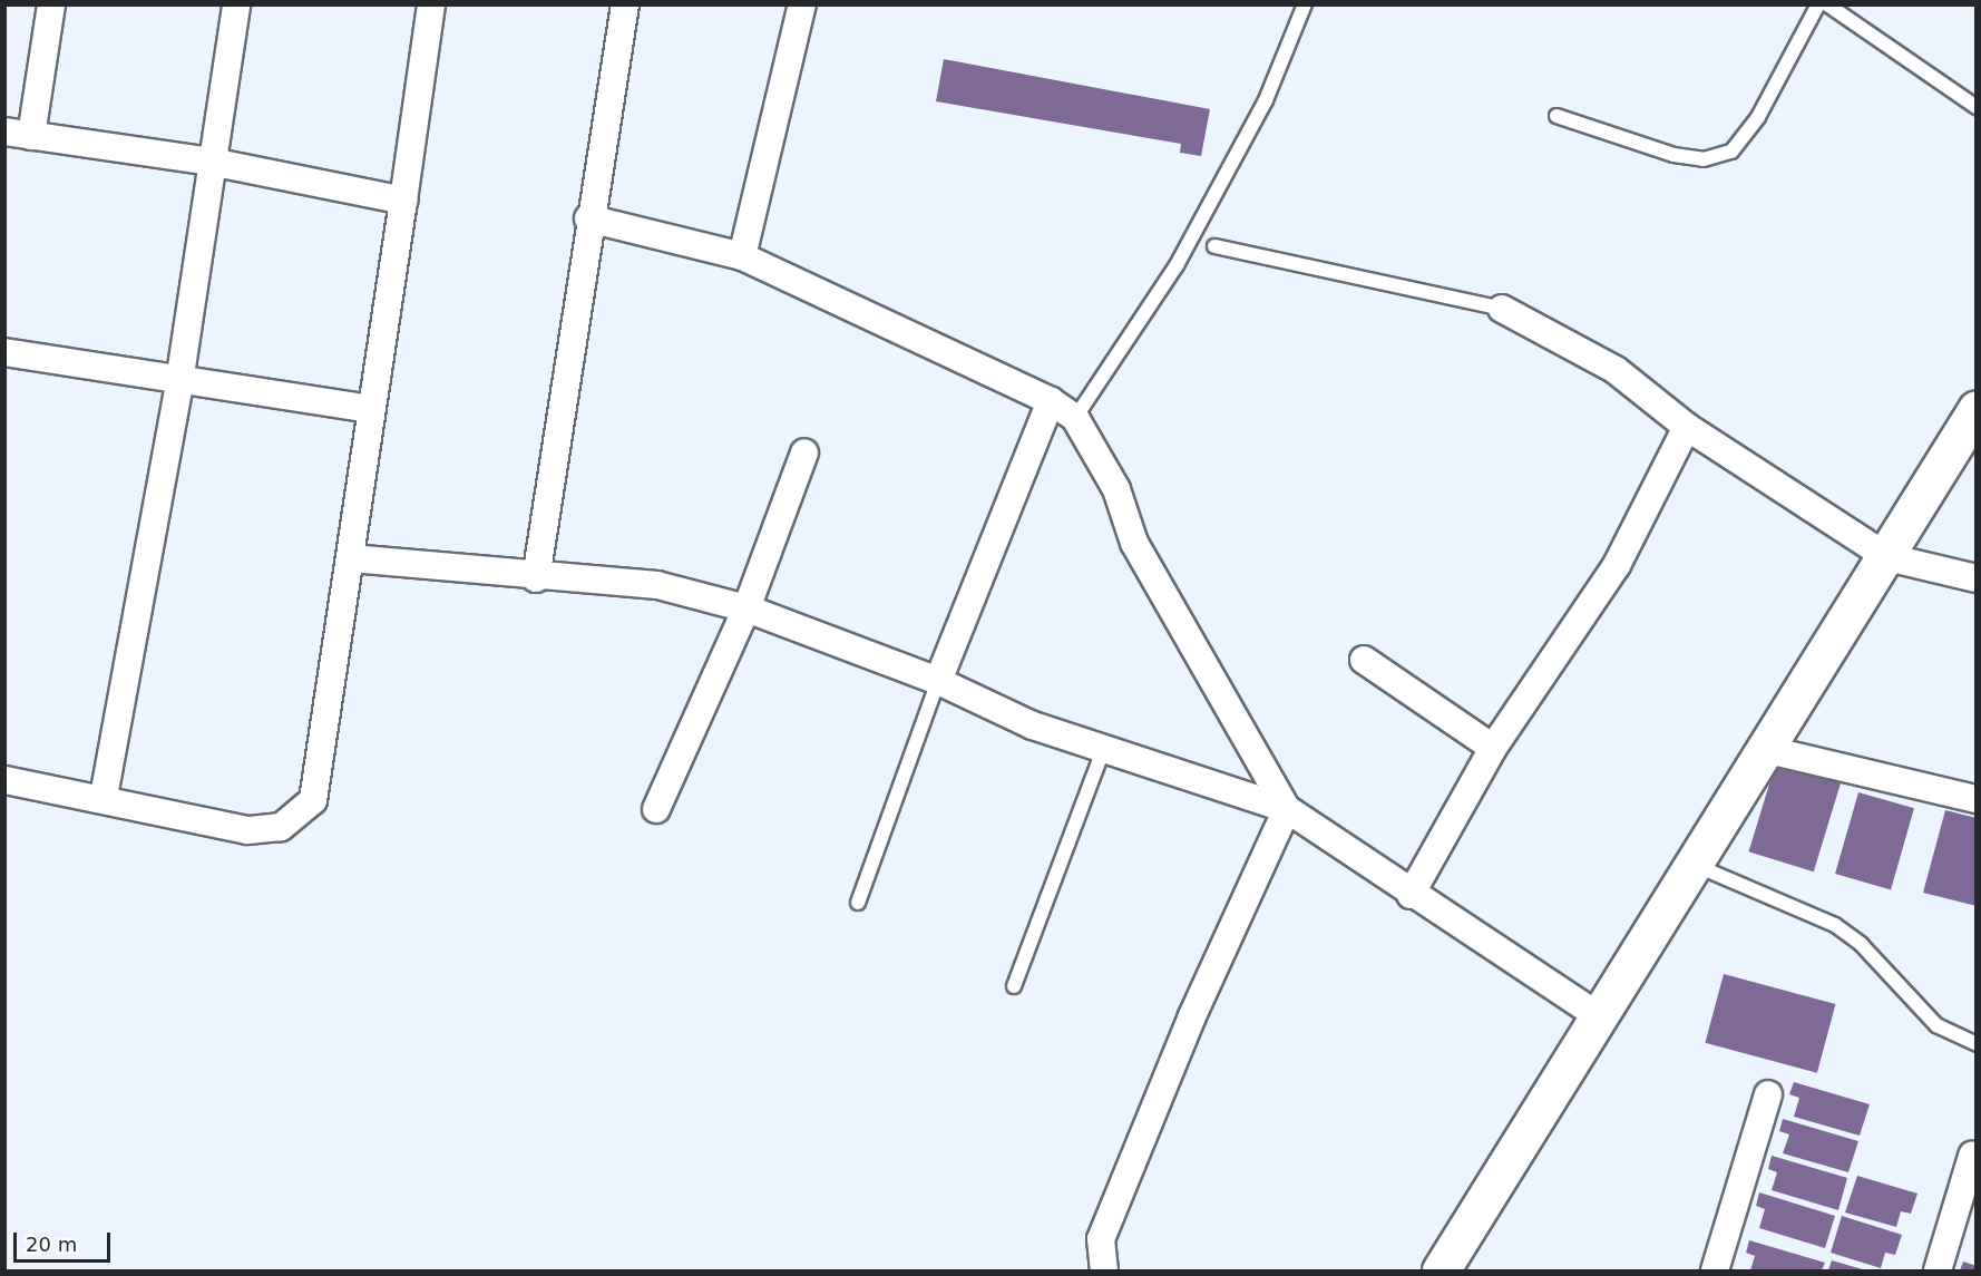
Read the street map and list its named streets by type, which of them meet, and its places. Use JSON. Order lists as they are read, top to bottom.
{
  "scale_bar": "20 m"
}
